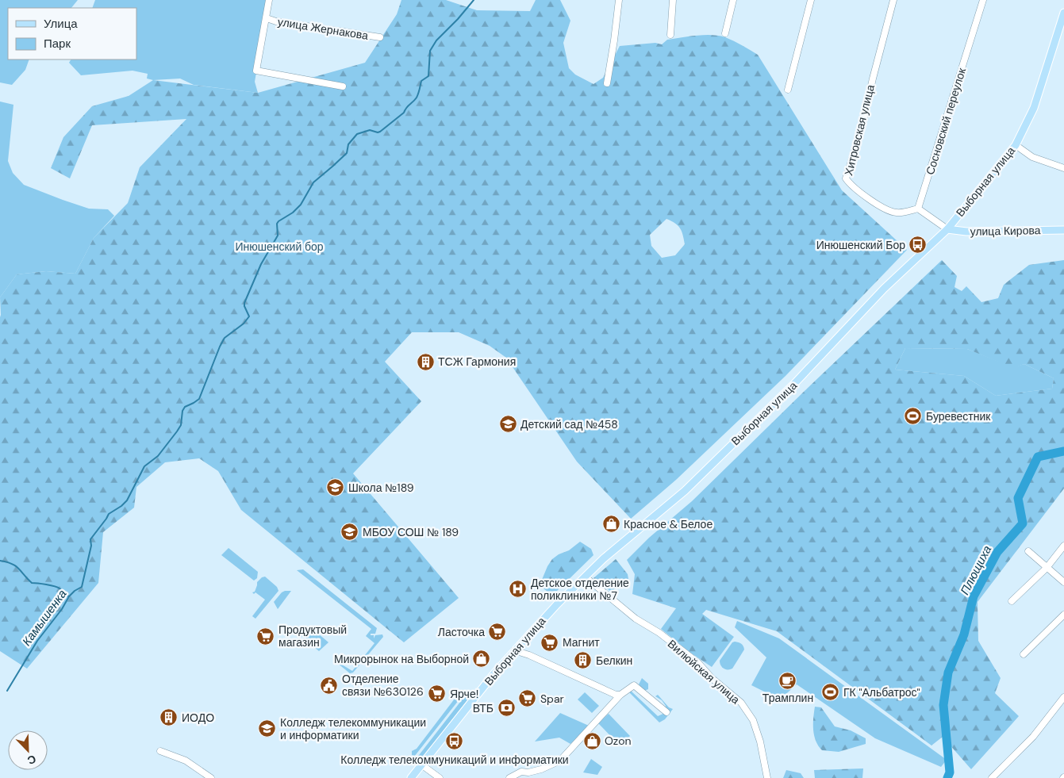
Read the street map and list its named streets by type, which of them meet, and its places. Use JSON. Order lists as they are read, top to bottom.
{
  "streets": {
    "main road": ["Выборная улица", "улица Кирова"],
    "street": [
      "улица Жернакова",
      "Сосновский переулок",
      "Хитровская улица",
      "Вилюйская улица"
    ]
  },
  "crossings": [
    ["Сосновский переулок", "Хитровская улица"],
    ["Выборная улица", "улица Кирова"],
    ["Выборная улица", "Вилюйская улица"]
  ],
  "water": ["Плющиха", "Камышенка"],
  "parks": ["Инюшенский бор"],
  "places": {
    "bus stop": ["Инюшенский Бор", "Колледж телекоммуникаций и информатики"],
    "building": ["ТСЖ Гармония", "Белкин", "ИОДО"],
    "sports": ["Буревестник", "ГК \"Альбатрос\""],
    "school or university": [
      "Детский сад №458",
      "Школа №189",
      "МБОУ СОШ № 189",
      "Колледж телекоммуникации и информатики"
    ],
    "shop": ["Красное & Белое", "Микрорынок на Выборной", "Ozon"],
    "hospital": ["Детское отделение поликлиники №7"],
    "supermarket": [
      "Ласточка",
      "Продуктовый магазин",
      "Магнит",
      "Ярче!",
      "Spar"
    ],
    "cafe": ["Трамплин"],
    "public building": ["Отделение связи №630126"],
    "bank": ["ВТБ"]
  },
  "legend": ["Улица", "Парк"],
  "north": "bottom right"
}
